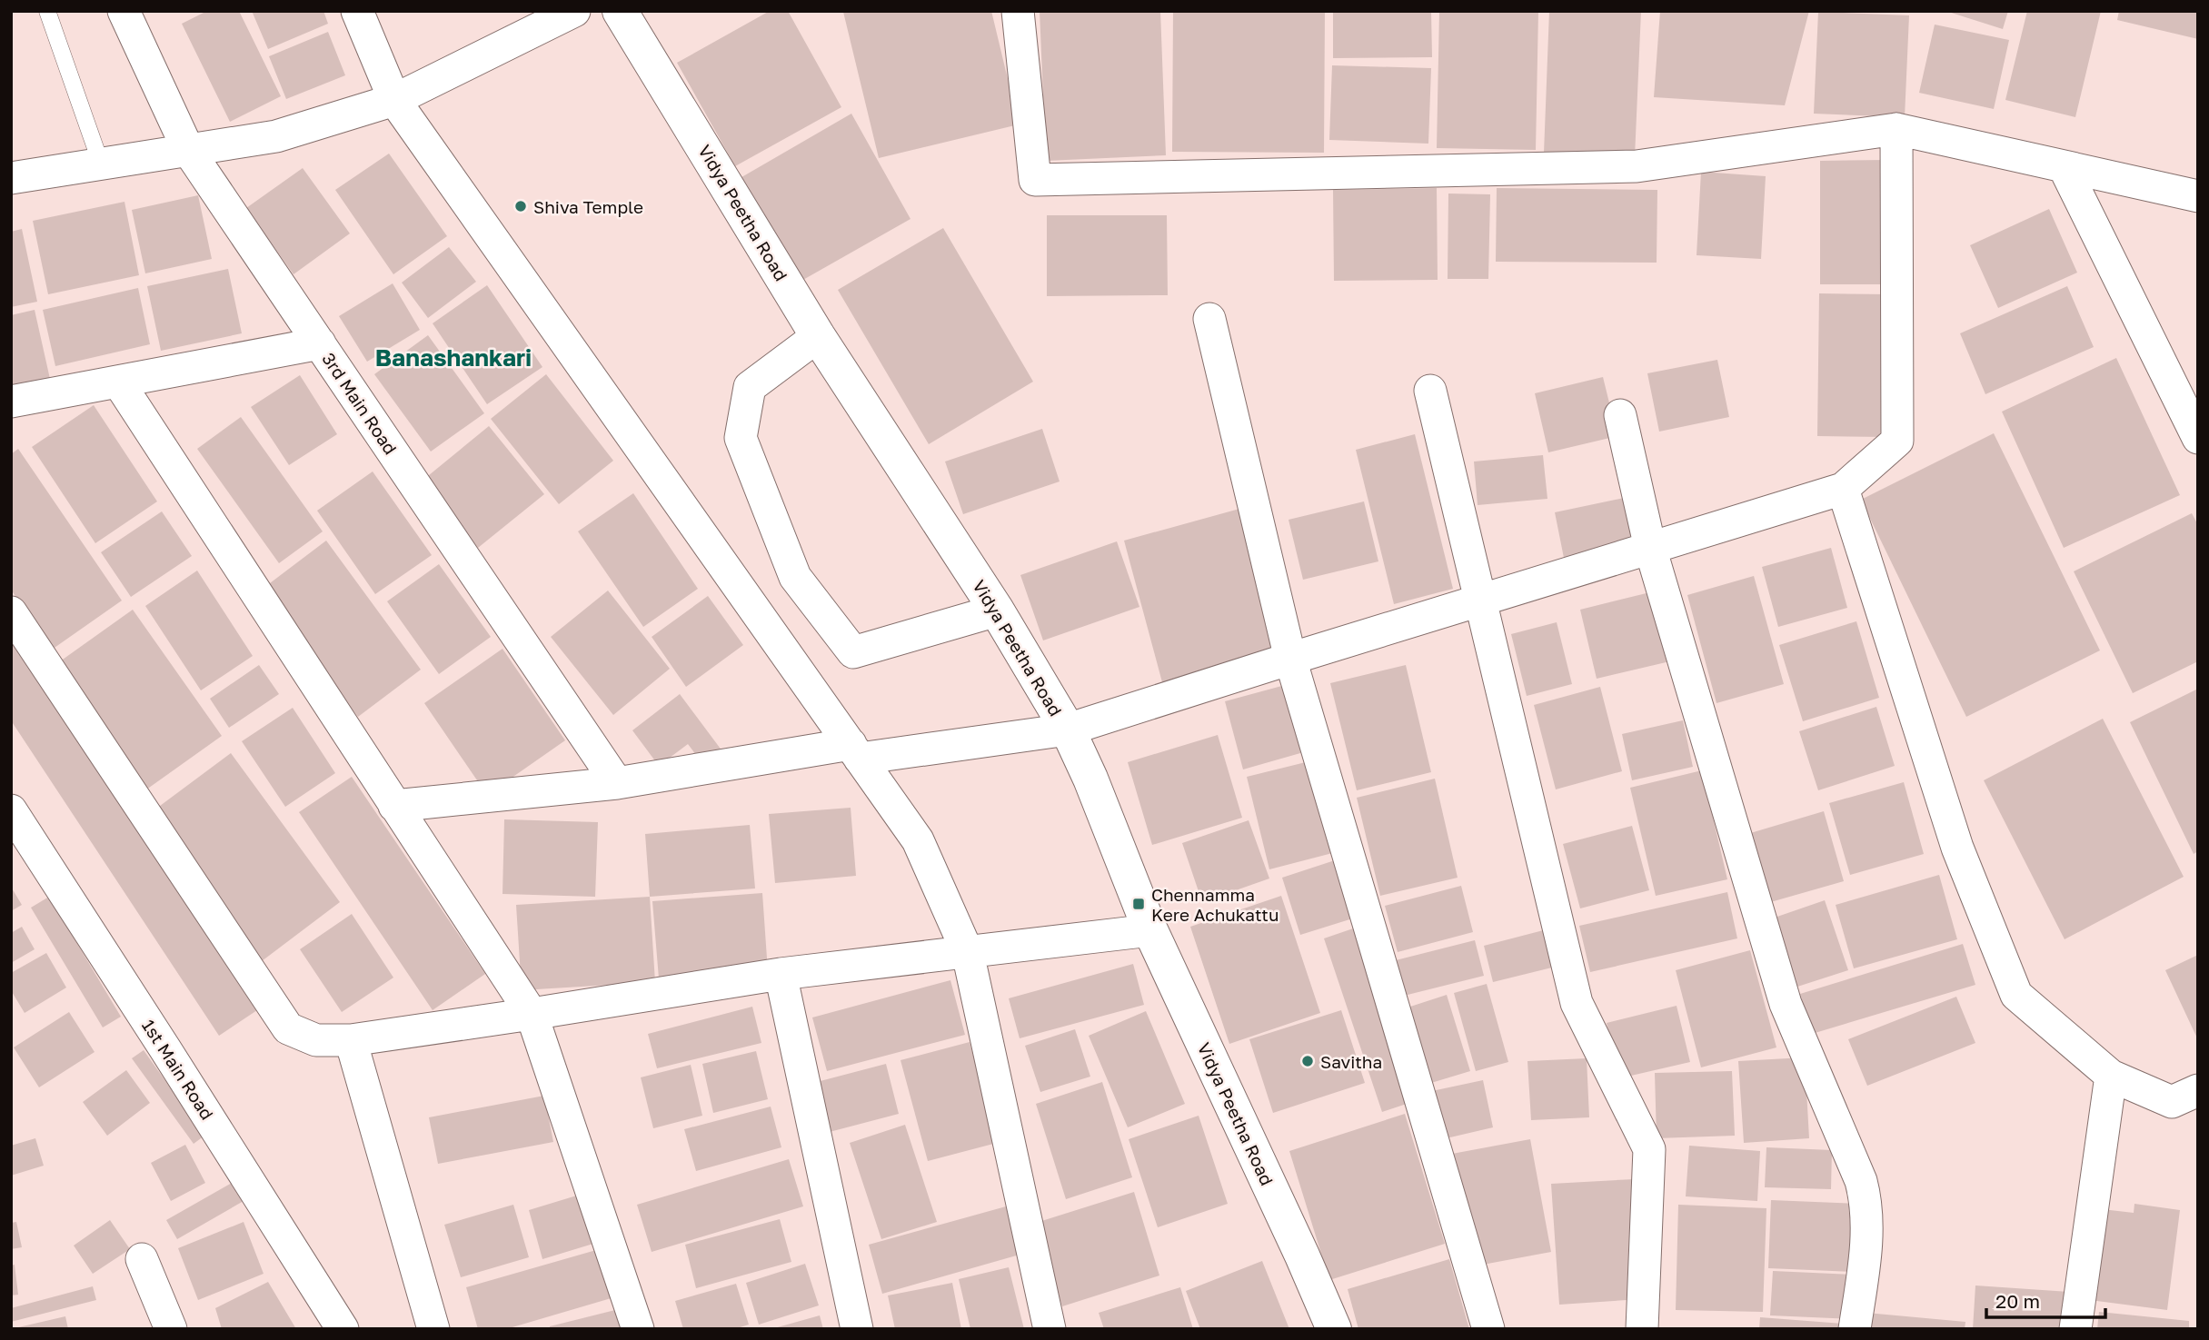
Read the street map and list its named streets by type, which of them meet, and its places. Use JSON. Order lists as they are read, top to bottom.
{
  "streets": {
    "street": ["Vidya Peetha Road", "3rd Main Road", "1st Main Road"]
  },
  "districts": ["Banashankari"],
  "places": {
    "other": ["Shiva Temple", "Savitha"],
    "transit": ["Chennamma Kere Achukattu"]
  },
  "scale_bar": "20 m"
}
